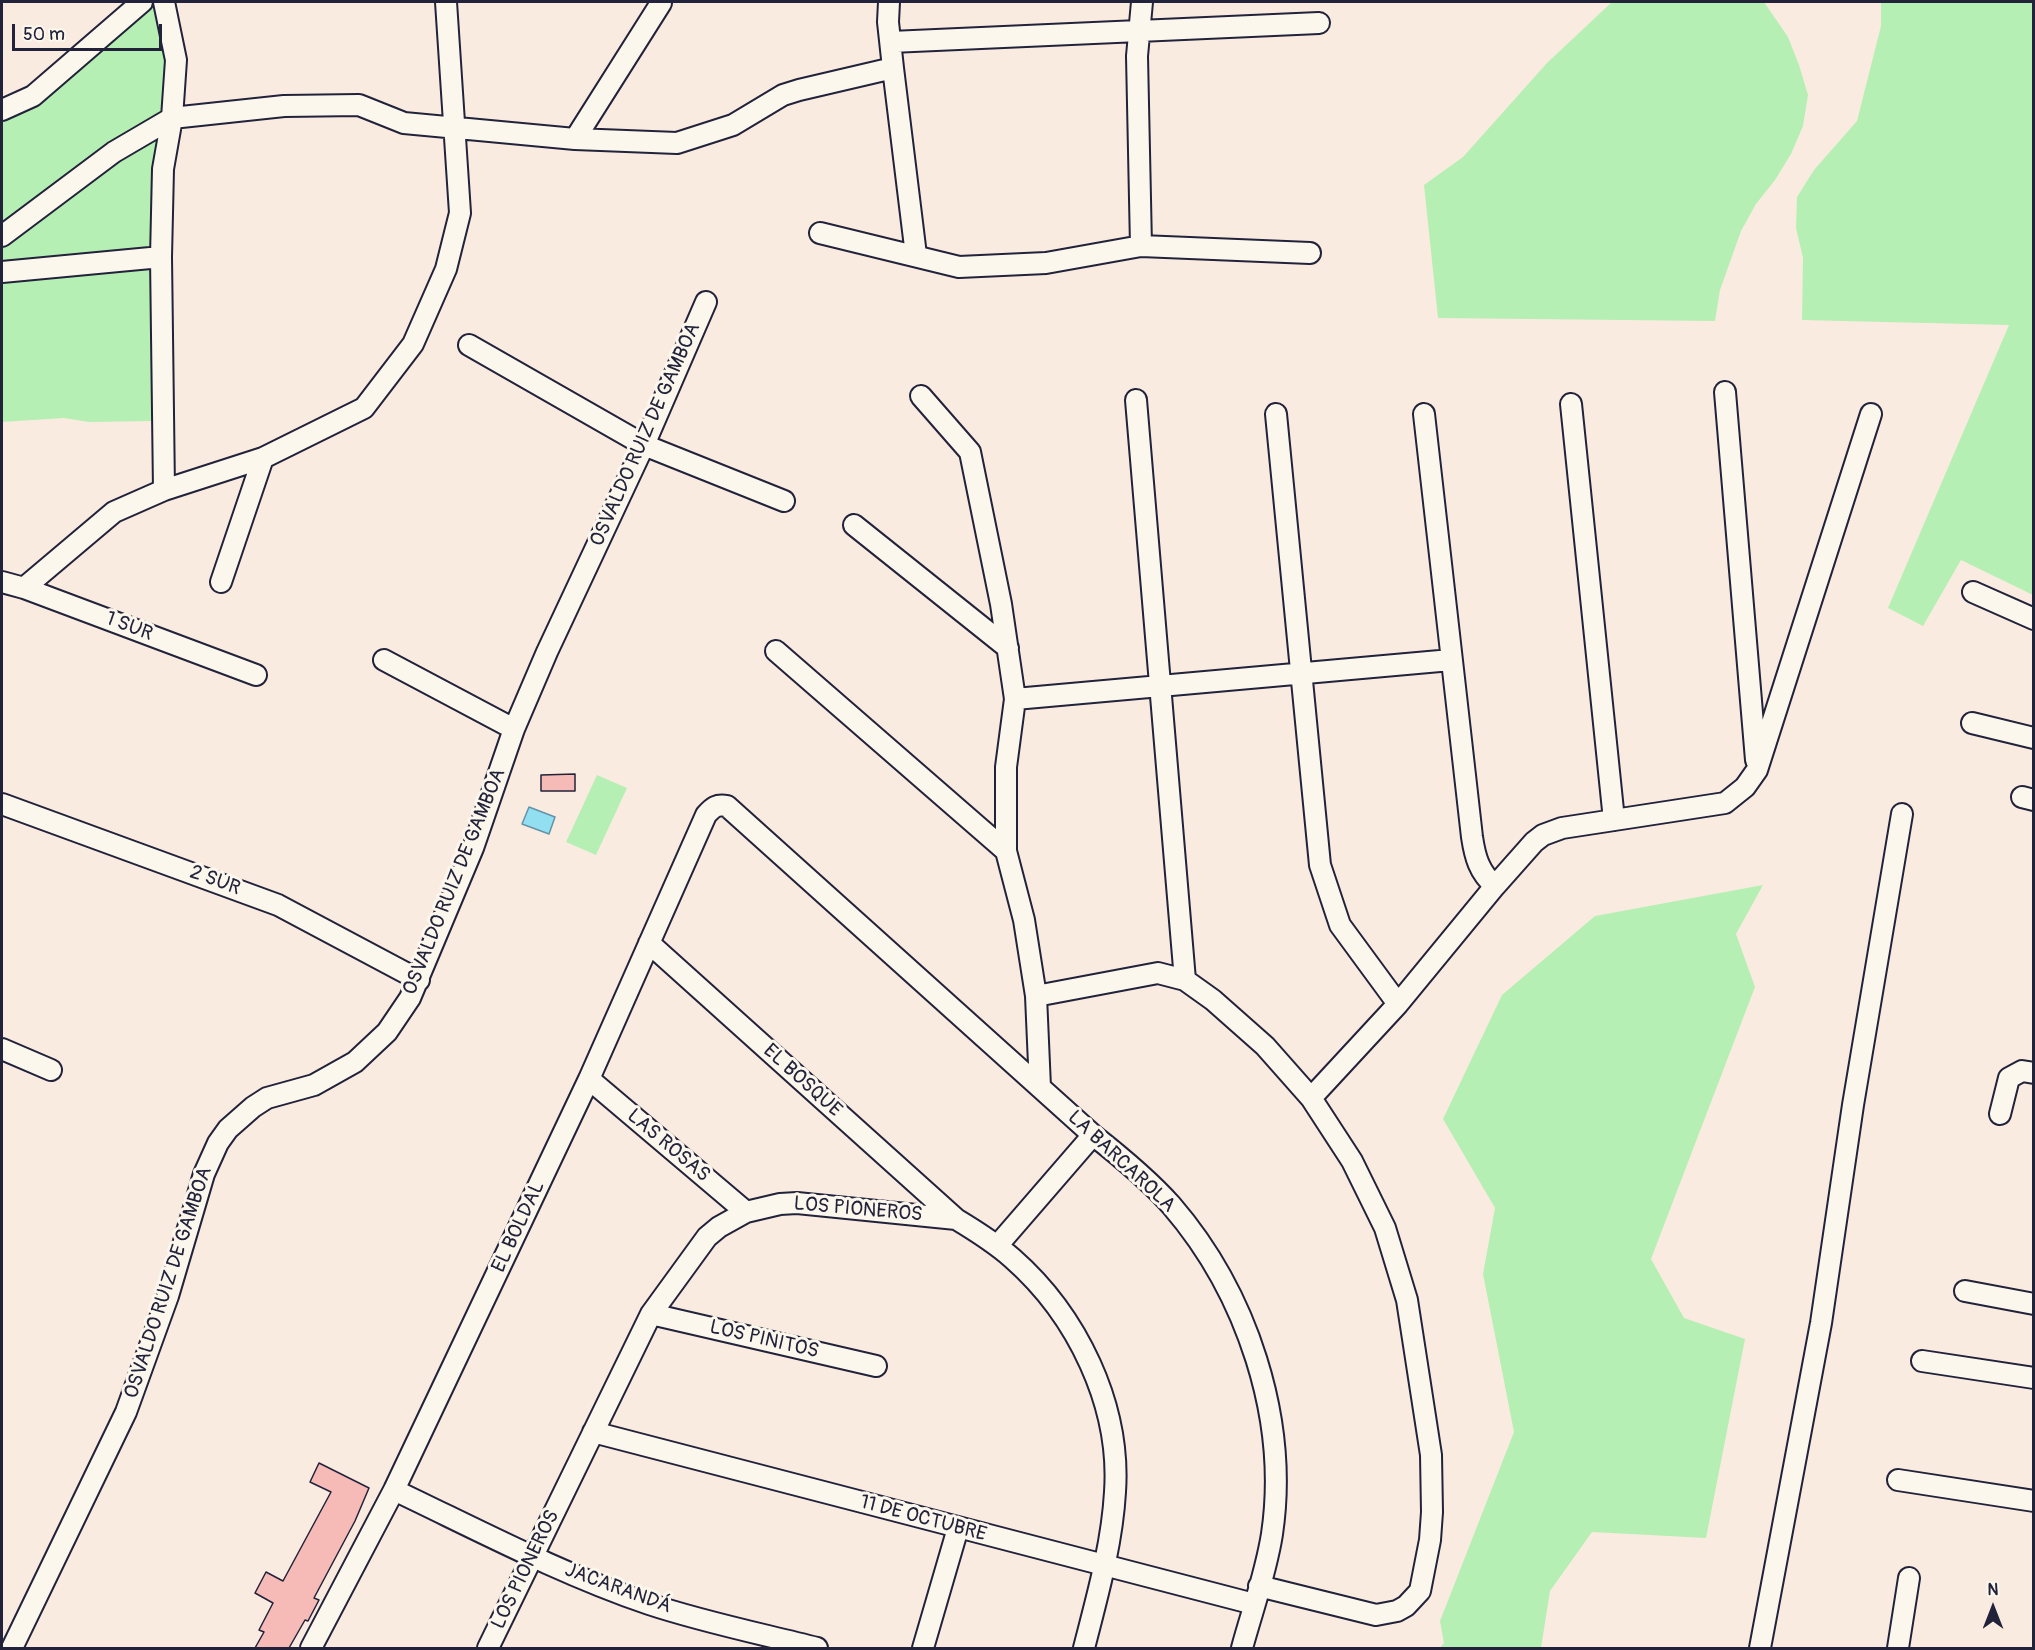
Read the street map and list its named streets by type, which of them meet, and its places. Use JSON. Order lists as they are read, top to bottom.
{
  "streets": {
    "street": [
      "OSVALDO RUIZ DE GAMBOA",
      "1 SUR",
      "2 SUR",
      "EL BOSQUE",
      "LAS ROSAS",
      "LA BARCAROLA",
      "LOS PIONEROS",
      "EL BOLDAL",
      "LOS PINITOS",
      "11 DE OCTUBRE",
      "JACARANDÁ"
    ]
  },
  "crossings": [
    ["OSVALDO RUIZ DE GAMBOA", "2 SUR"],
    ["EL BOSQUE", "LOS PIONEROS"],
    ["EL BOSQUE", "EL BOLDAL"],
    ["LAS ROSAS", "LOS PIONEROS"],
    ["LAS ROSAS", "EL BOLDAL"],
    ["LA BARCAROLA", "EL BOLDAL"],
    ["LA BARCAROLA", "11 DE OCTUBRE"],
    ["LOS PIONEROS", "LOS PINITOS"],
    ["LOS PIONEROS", "11 DE OCTUBRE"],
    ["LOS PIONEROS", "JACARANDÁ"],
    ["EL BOLDAL", "JACARANDÁ"]
  ],
  "scale_bar": "50 m",
  "north": "top"
}
